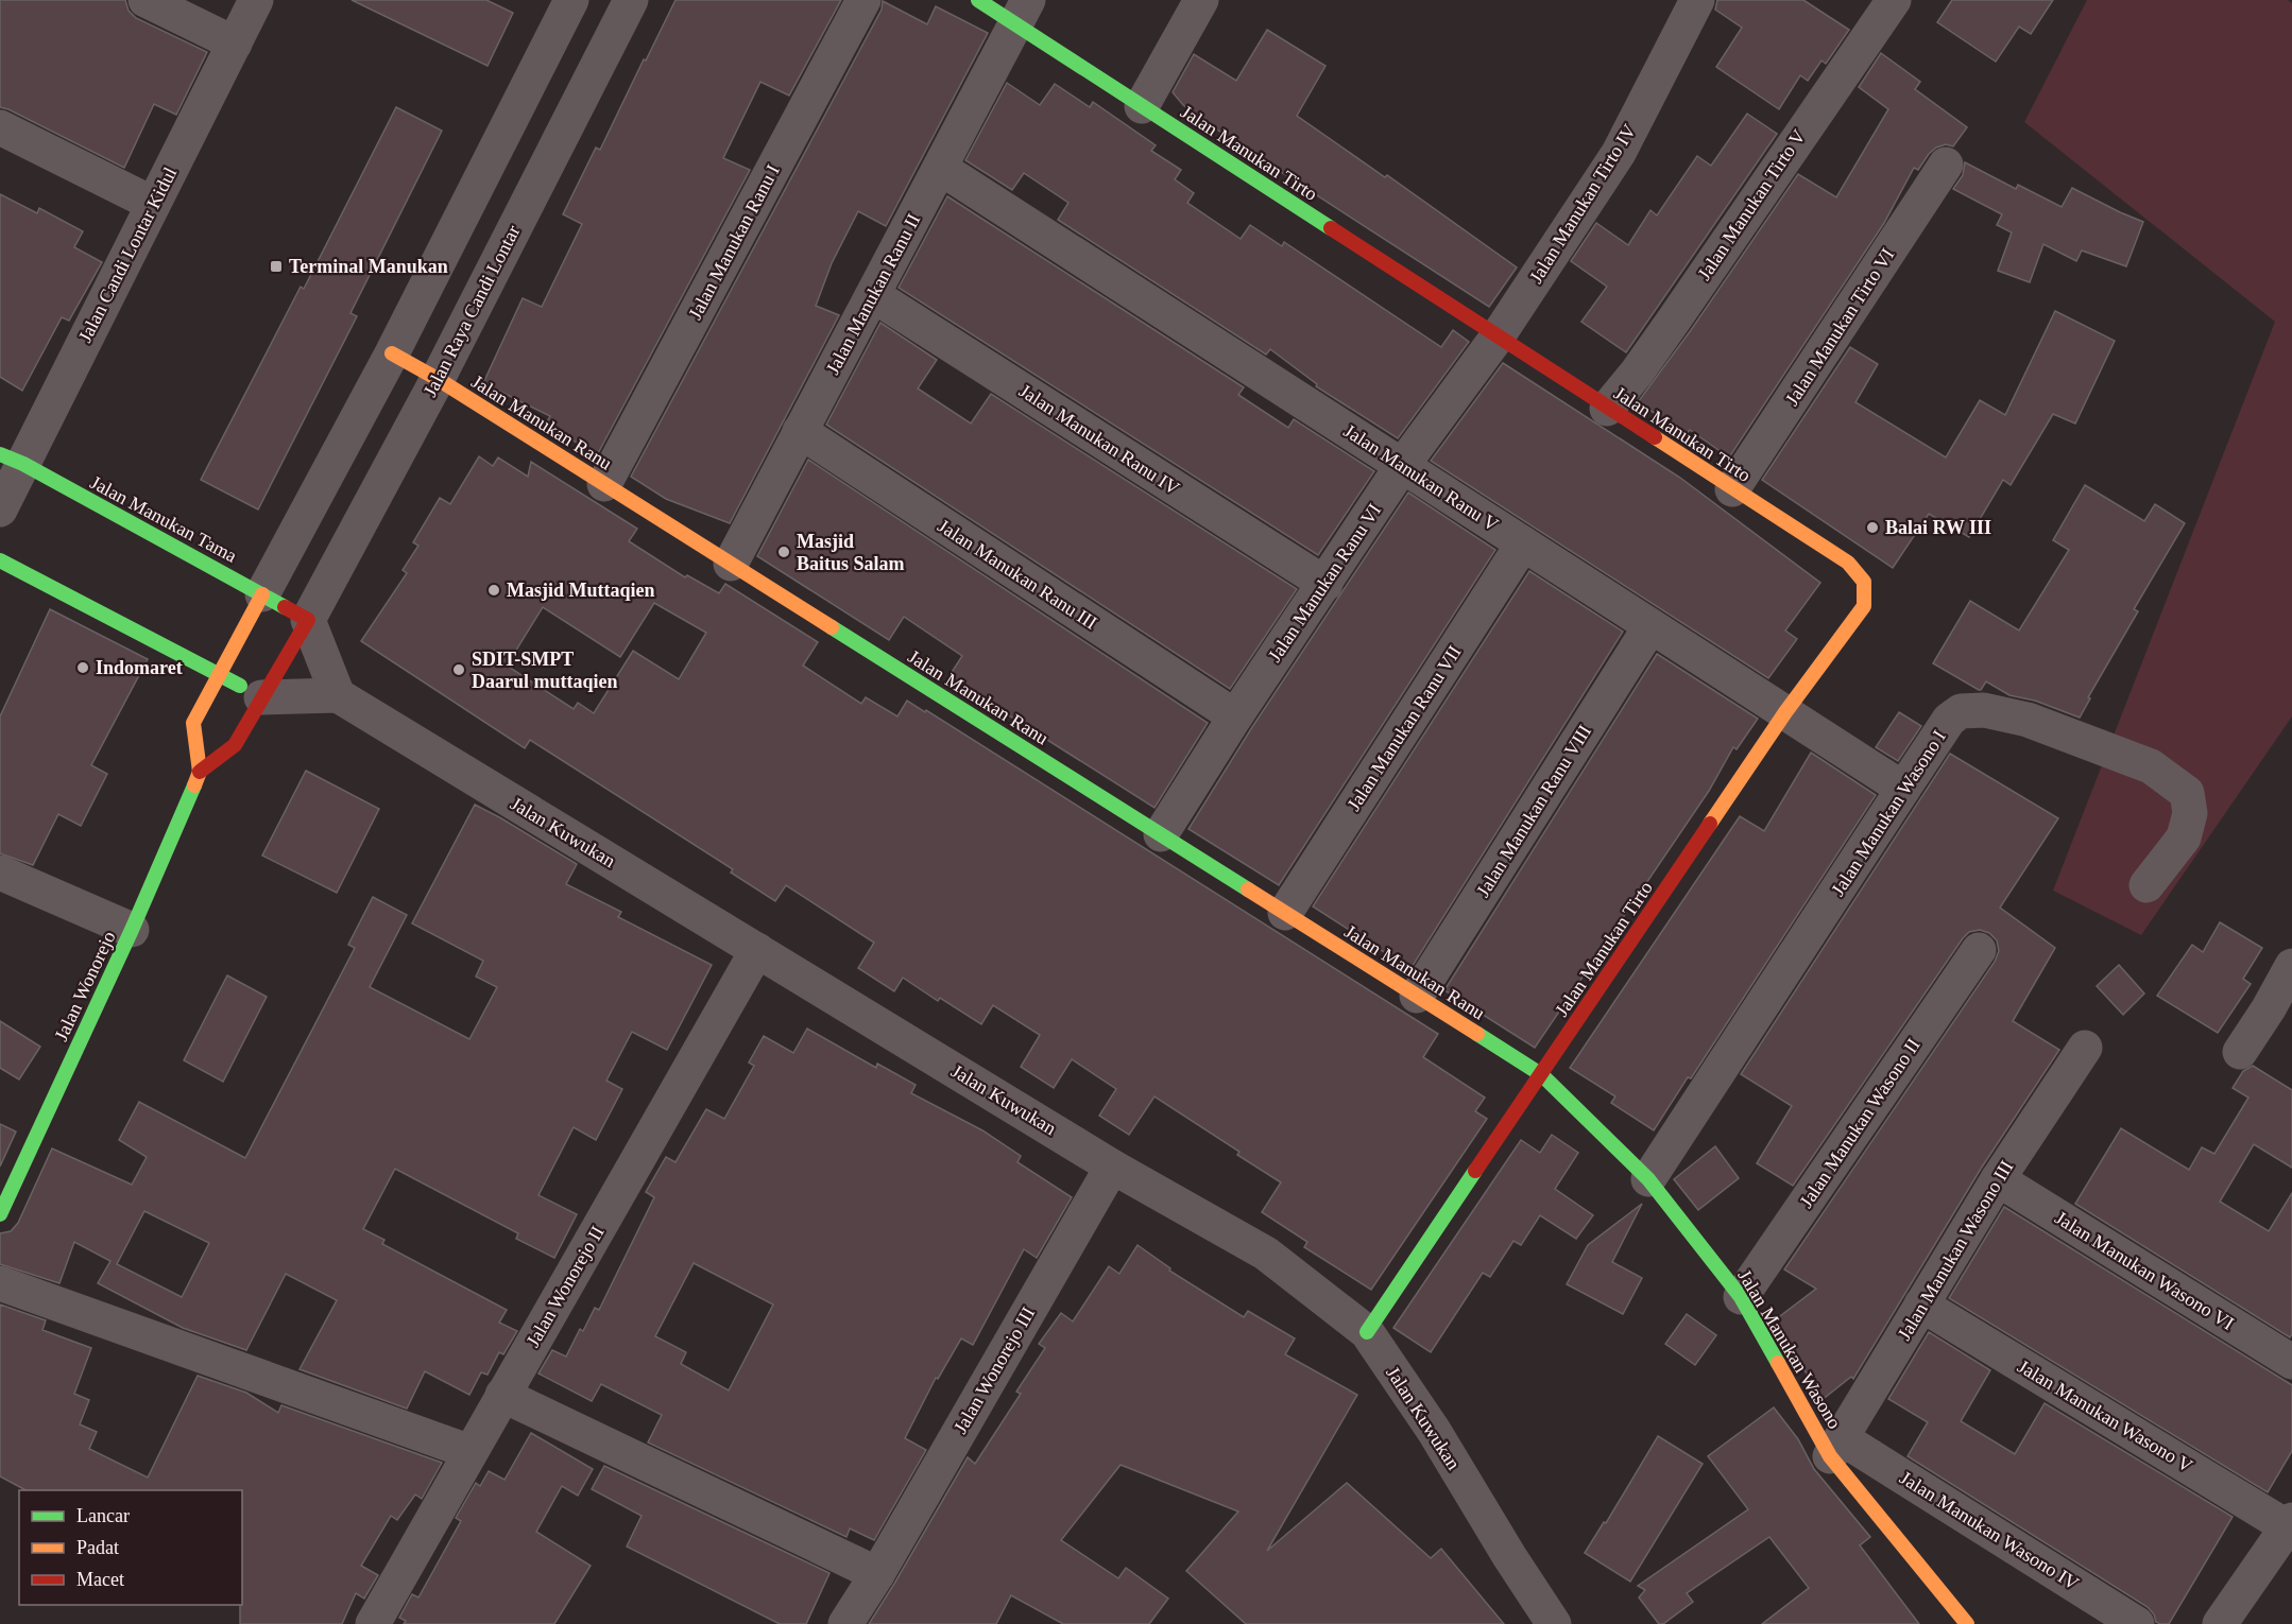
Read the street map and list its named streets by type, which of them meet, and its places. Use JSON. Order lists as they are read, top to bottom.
{
  "streets": {
    "street": [
      "Jalan Manukan Tirto",
      "Jalan Manukan Tirto IV",
      "Jalan Manukan Tirto V",
      "Jalan Manukan Ranu I",
      "Jalan Candi Lontar Kidul",
      "Jalan Manukan Ranu II",
      "Jalan Raya Candi Lontar",
      "Jalan Manukan Tirto VI",
      "Jalan Manukan Ranu",
      "Jalan Manukan Ranu IV",
      "Jalan Manukan Ranu V",
      "Jalan Manukan Tama",
      "Jalan Manukan Ranu III",
      "Jalan Manukan Ranu VI",
      "Jalan Manukan Ranu VII",
      "Jalan Manukan Ranu VIII",
      "Jalan Manukan Wasono I",
      "Jalan Kuwukan",
      "Jalan Wonorejo",
      "Jalan Manukan Wasono II",
      "Jalan Manukan Wasono III",
      "Jalan Manukan Wasono VI",
      "Jalan Wonorejo II",
      "Jalan Manukan Wasono",
      "Jalan Wonorejo III",
      "Jalan Manukan Wasono V",
      "Jalan Manukan Wasono IV"
    ]
  },
  "crossings": [
    ["Jalan Manukan Tirto", "Jalan Manukan Tirto IV"],
    ["Jalan Manukan Tirto", "Jalan Manukan Tirto V"],
    ["Jalan Manukan Tirto", "Jalan Manukan Ranu II"],
    ["Jalan Manukan Tirto", "Jalan Manukan Tirto VI"],
    ["Jalan Manukan Tirto", "Jalan Manukan Ranu"],
    ["Jalan Manukan Tirto", "Jalan Manukan Ranu V"],
    ["Jalan Manukan Tirto", "Jalan Manukan Ranu VI"],
    ["Jalan Manukan Tirto", "Jalan Kuwukan"],
    ["Jalan Manukan Tirto", "Jalan Manukan Wasono"],
    ["Jalan Manukan Tirto IV", "Jalan Manukan Ranu VI"],
    ["Jalan Manukan Ranu I", "Jalan Manukan Ranu"],
    ["Jalan Candi Lontar Kidul", "Jalan Manukan Tama"],
    ["Jalan Manukan Ranu II", "Jalan Manukan Ranu"],
    ["Jalan Manukan Ranu II", "Jalan Manukan Ranu IV"],
    ["Jalan Manukan Ranu II", "Jalan Manukan Ranu V"],
    ["Jalan Manukan Ranu II", "Jalan Manukan Ranu III"],
    ["Jalan Raya Candi Lontar", "Jalan Manukan Ranu"],
    ["Jalan Raya Candi Lontar", "Jalan Manukan Tama"],
    ["Jalan Raya Candi Lontar", "Jalan Wonorejo"],
    ["Jalan Manukan Ranu", "Jalan Manukan Ranu VI"],
    ["Jalan Manukan Ranu", "Jalan Manukan Ranu VII"],
    ["Jalan Manukan Ranu", "Jalan Manukan Ranu VIII"],
    ["Jalan Manukan Ranu", "Jalan Manukan Wasono"],
    ["Jalan Manukan Ranu IV", "Jalan Manukan Ranu VI"],
    ["Jalan Manukan Ranu V", "Jalan Manukan Ranu VI"],
    ["Jalan Manukan Ranu V", "Jalan Manukan Ranu VII"],
    ["Jalan Manukan Ranu V", "Jalan Manukan Ranu VIII"],
    ["Jalan Manukan Ranu V", "Jalan Manukan Wasono I"],
    ["Jalan Manukan Tama", "Jalan Wonorejo"],
    ["Jalan Manukan Ranu III", "Jalan Manukan Ranu VI"],
    ["Jalan Manukan Wasono I", "Jalan Manukan Wasono"],
    ["Jalan Kuwukan", "Jalan Wonorejo II"],
    ["Jalan Kuwukan", "Jalan Wonorejo III"],
    ["Jalan Manukan Wasono II", "Jalan Manukan Wasono"],
    ["Jalan Manukan Wasono III", "Jalan Manukan Wasono VI"],
    ["Jalan Manukan Wasono III", "Jalan Manukan Wasono"],
    ["Jalan Manukan Wasono III", "Jalan Manukan Wasono V"],
    ["Jalan Manukan Wasono III", "Jalan Manukan Wasono IV"],
    ["Jalan Manukan Wasono", "Jalan Manukan Wasono IV"]
  ],
  "places": {
    "transit": ["Terminal Manukan"],
    "other": [
      "Balai RW III",
      "Masjid Baitus Salam",
      "Masjid Muttaqien",
      "Indomaret",
      "SDIT-SMPT Daarul muttaqien"
    ]
  },
  "legend": ["Lancar", "Padat", "Macet"]
}
